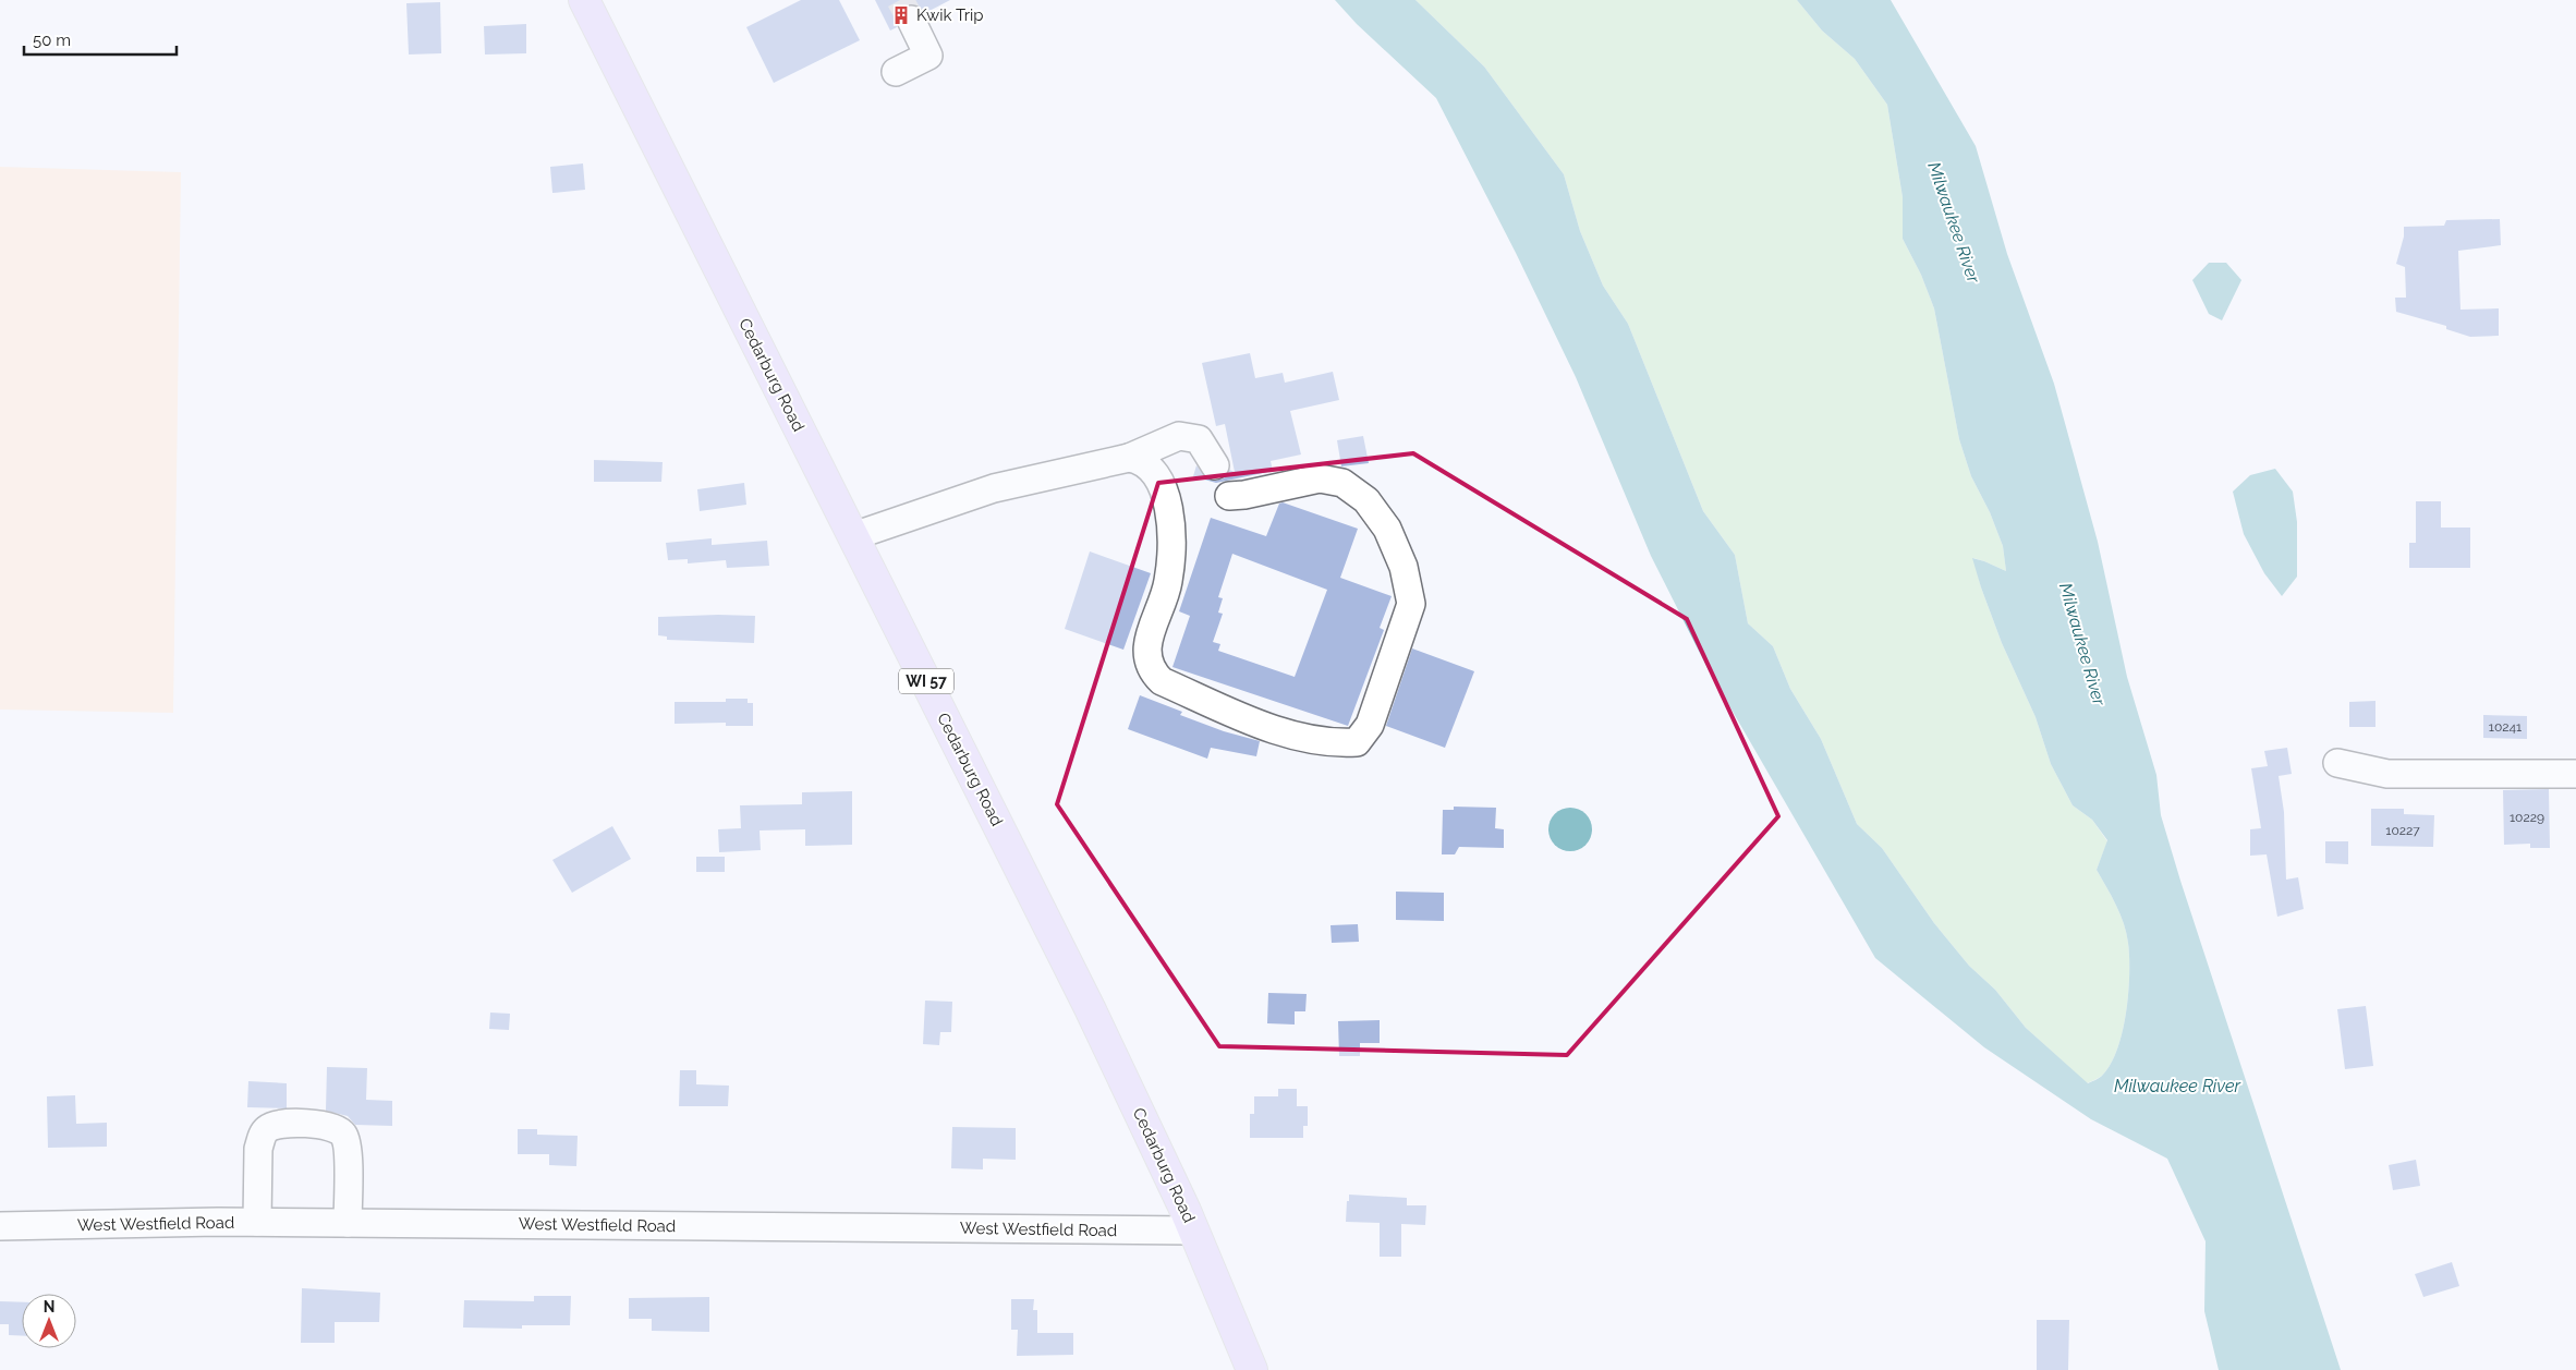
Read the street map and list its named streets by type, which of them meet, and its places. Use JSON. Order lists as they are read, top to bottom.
{
  "streets": {
    "main road": ["Cedarburg Road", "WI 57"],
    "street": ["West Westfield Road"]
  },
  "crossings": [
    ["Cedarburg Road", "West Westfield Road"]
  ],
  "water": ["Milwaukee River"],
  "places": {
    "building": ["Kwik Trip"]
  },
  "house_numbers": ["10241", "10229", "10227"],
  "scale_bar": "50 m",
  "north": "top"
}
